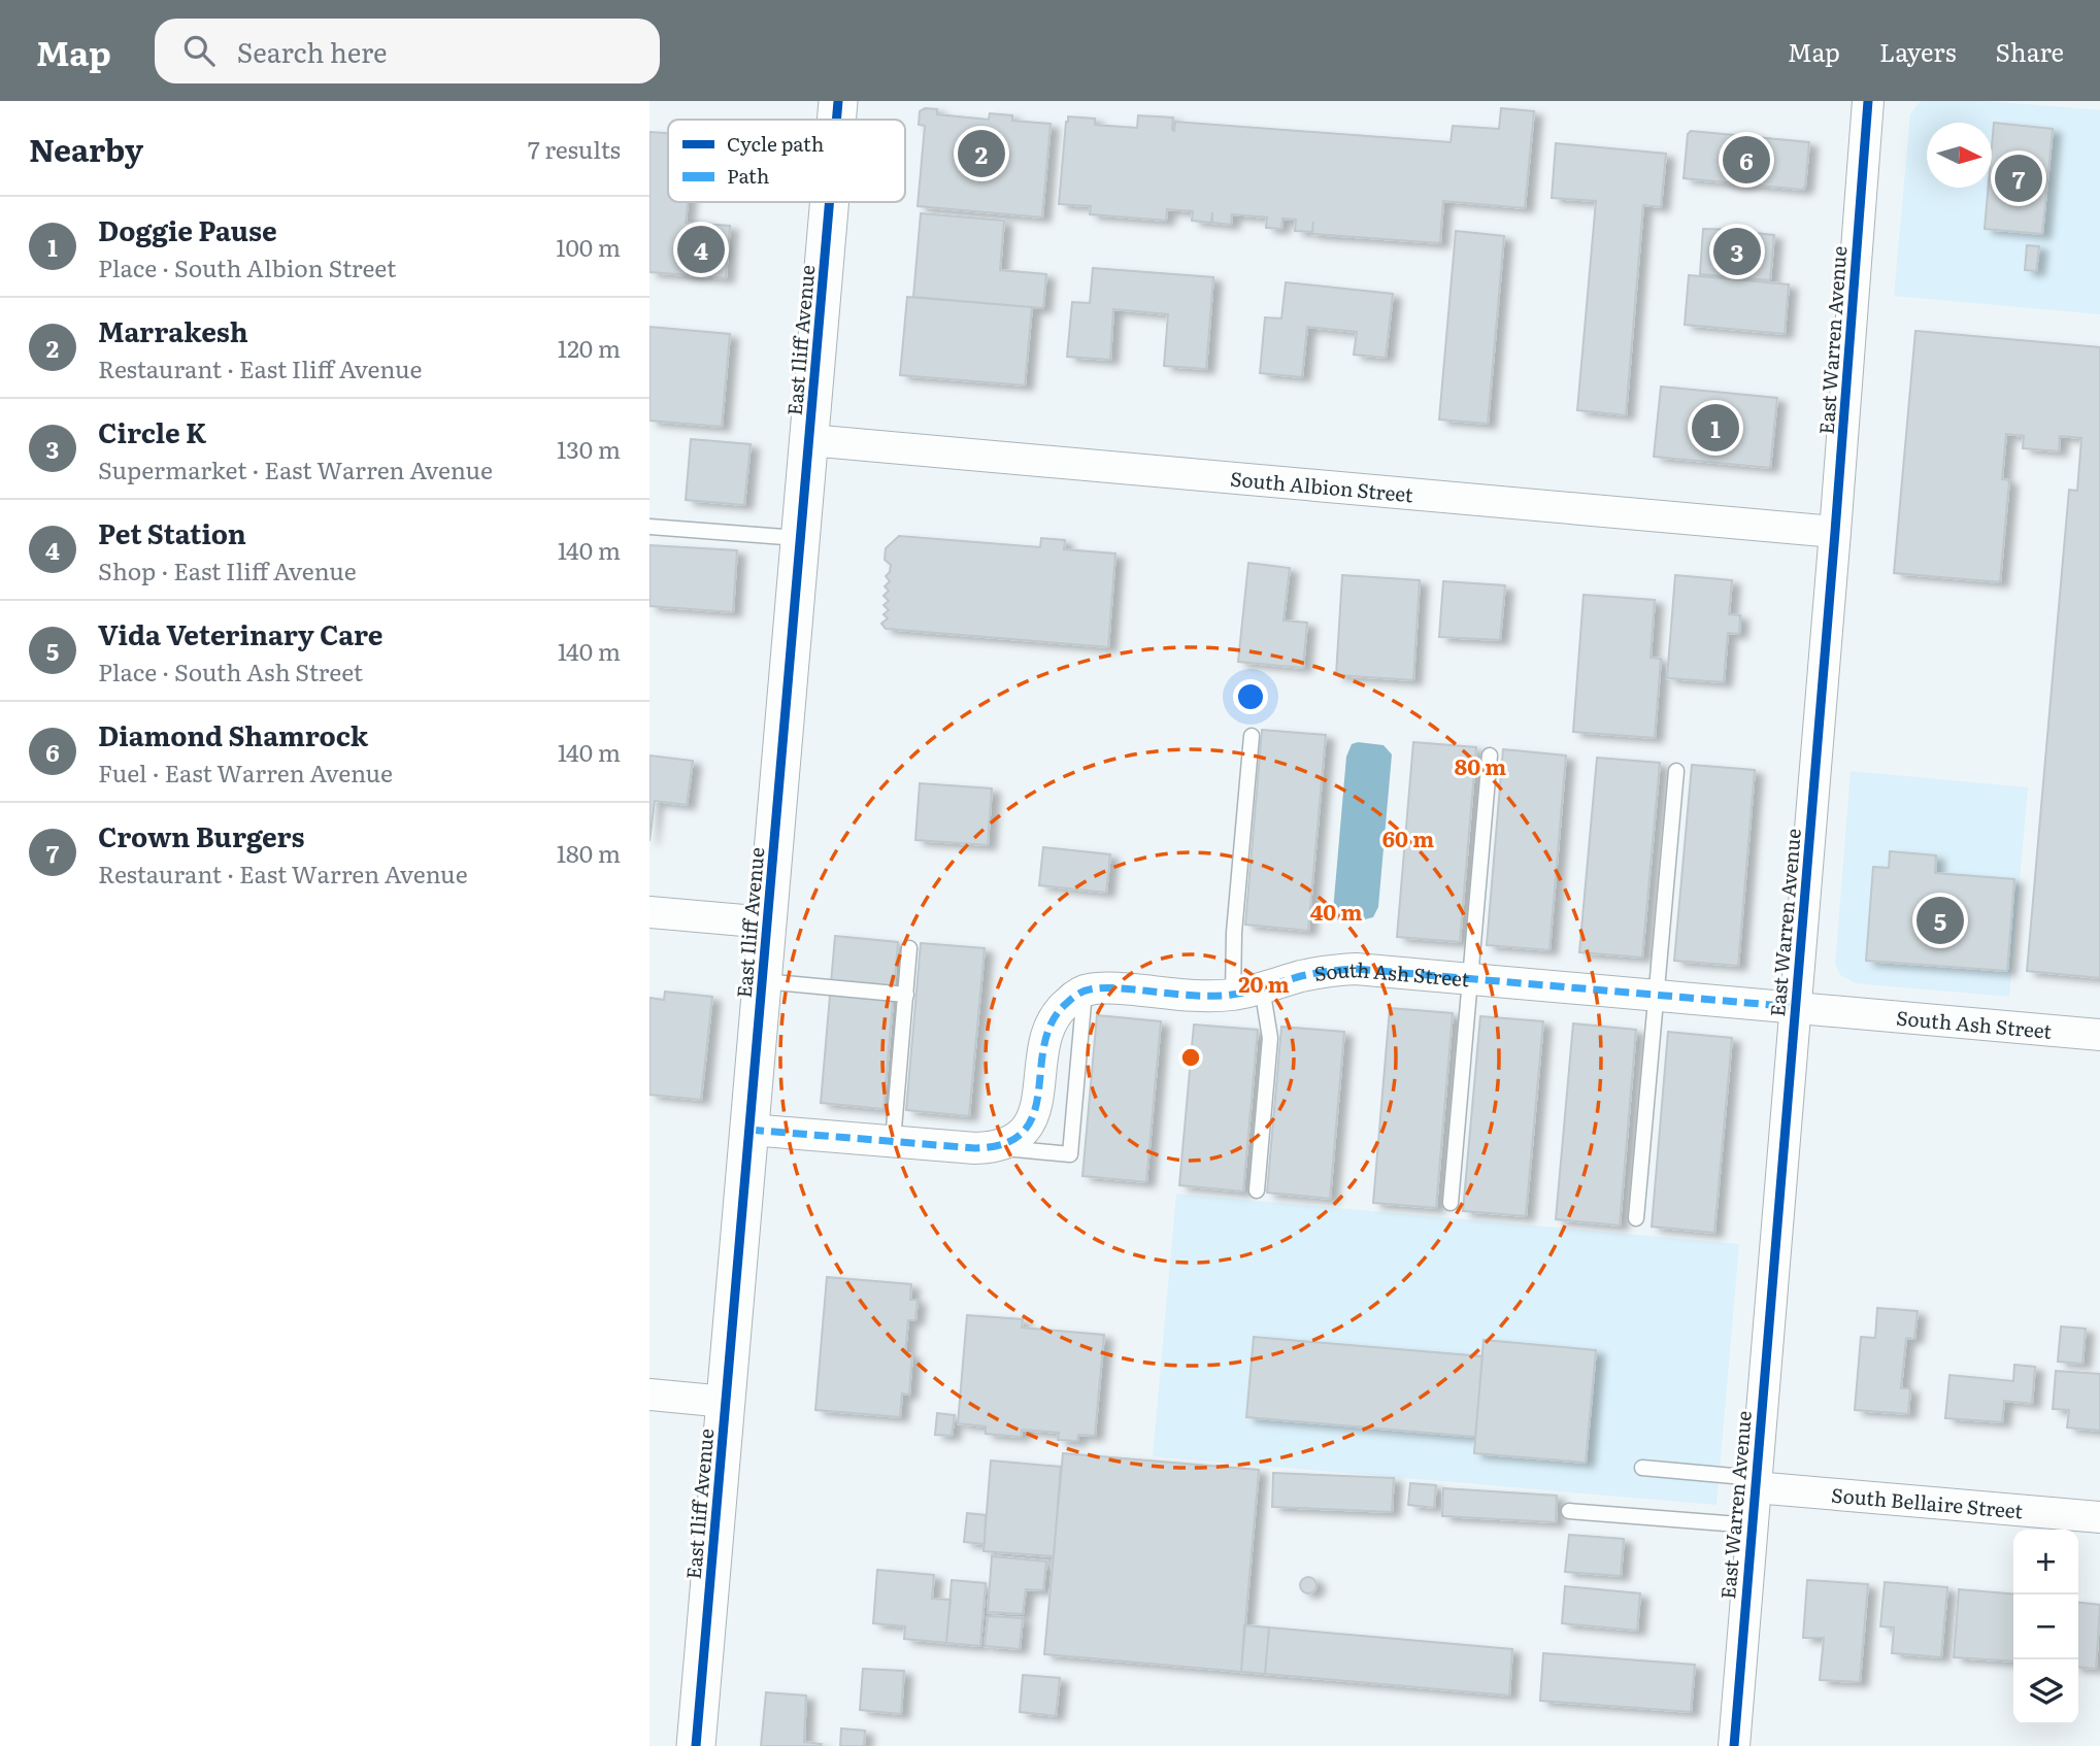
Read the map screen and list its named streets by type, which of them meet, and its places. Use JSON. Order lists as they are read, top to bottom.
{
  "streets": {
    "street": [
      "East Iliff Avenue",
      "East Warren Avenue",
      "South Albion Street",
      "South Ash Street",
      "South Bellaire Street"
    ]
  },
  "crossings": [
    ["East Iliff Avenue", "South Albion Street"],
    ["East Warren Avenue", "South Albion Street"],
    ["East Warren Avenue", "South Ash Street"],
    ["East Warren Avenue", "South Bellaire Street"]
  ],
  "legend": ["Cycle path", "Path"],
  "north": "right",
  "page": {
    "header": "Map",
    "search": "Search here",
    "nav": ["Map", "Layers", "Share"],
    "heading": ["Nearby", "7 results"],
    "pins": [
      "2",
      "6",
      "7",
      "4",
      "3",
      "1",
      "5"
    ],
    "list": [
      {
        "mark": "1",
        "name": "Doggie Pause",
        "note": "Place · South Albion Street",
        "value": "100 m"
      },
      {
        "mark": "2",
        "name": "Marrakesh",
        "note": "Restaurant · East Iliff Avenue",
        "value": "120 m"
      },
      {
        "mark": "3",
        "name": "Circle K",
        "note": "Supermarket · East Warren Avenue",
        "value": "130 m"
      },
      {
        "mark": "4",
        "name": "Pet Station",
        "note": "Shop · East Iliff Avenue",
        "value": "140 m"
      },
      {
        "mark": "5",
        "name": "Vida Veterinary Care",
        "note": "Place · South Ash Street",
        "value": "140 m"
      },
      {
        "mark": "6",
        "name": "Diamond Shamrock",
        "note": "Fuel · East Warren Avenue",
        "value": "140 m"
      },
      {
        "mark": "7",
        "name": "Crown Burgers",
        "note": "Restaurant · East Warren Avenue",
        "value": "180 m"
      }
    ],
    "map_buttons": ["+", "−"]
  },
  "rings": [
    "80 m",
    "60 m",
    "40 m",
    "20 m"
  ]
}
